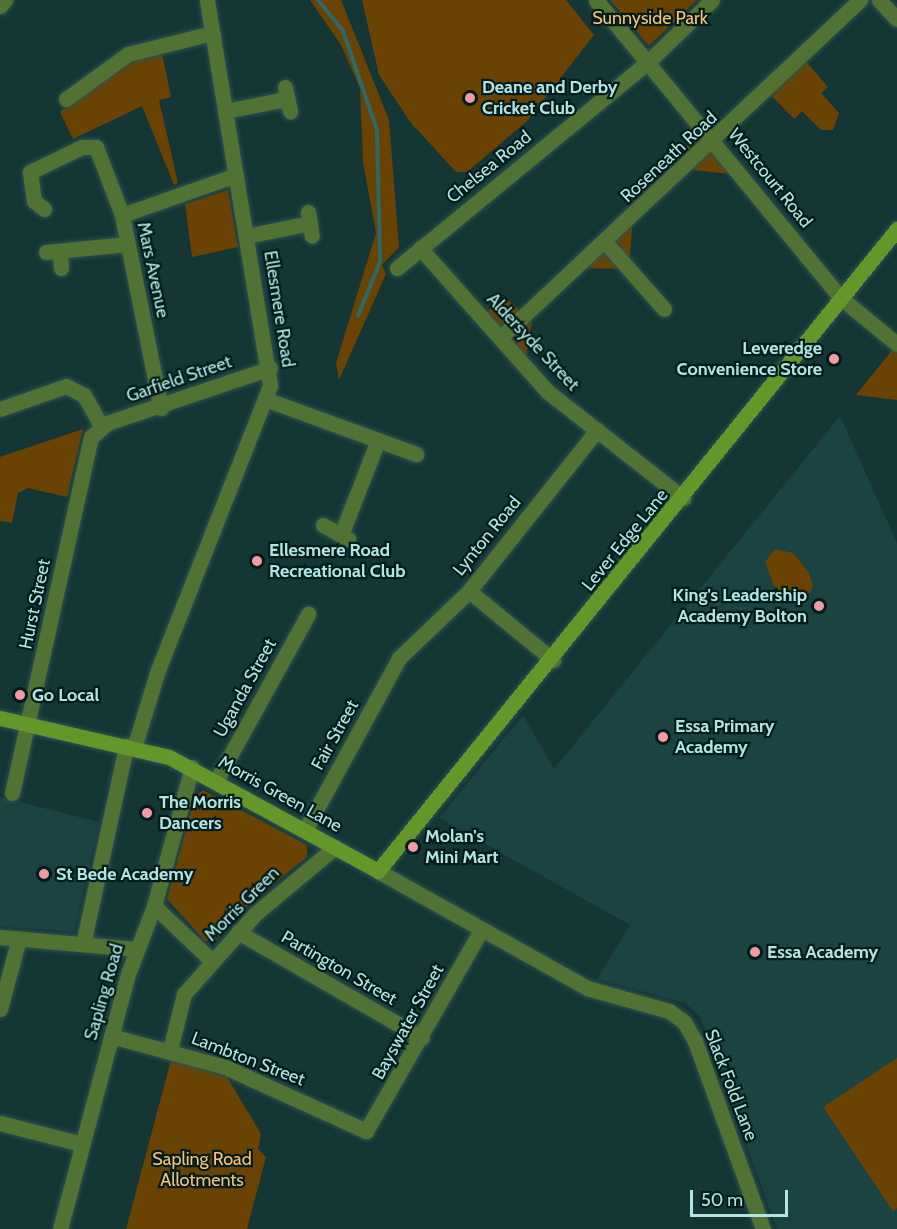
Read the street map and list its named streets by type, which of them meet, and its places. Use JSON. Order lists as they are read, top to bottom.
{
  "streets": {
    "street": [
      "Roseneath Road",
      "Chelsea Road",
      "Westcourt Road",
      "Mars Avenue",
      "Ellesmere Road",
      "Aldersyde Street",
      "Garfield Street",
      "Lynton Road",
      "Lever Edge Lane",
      "Hurst Street",
      "Uganda Street",
      "Fair Street",
      "Morris Green Lane",
      "Morris Green",
      "Partington Street",
      "Sapling Road",
      "Bayswater Street",
      "Lambton Street",
      "Slack Fold Lane"
    ]
  },
  "crossings": [
    ["Roseneath Road", "Westcourt Road"],
    ["Roseneath Road", "Aldersyde Street"],
    ["Chelsea Road", "Westcourt Road"],
    ["Chelsea Road", "Aldersyde Street"],
    ["Westcourt Road", "Lever Edge Lane"],
    ["Mars Avenue", "Garfield Street"],
    ["Ellesmere Road", "Garfield Street"],
    ["Ellesmere Road", "Morris Green Lane"],
    ["Aldersyde Street", "Lynton Road"],
    ["Aldersyde Street", "Lever Edge Lane"],
    ["Garfield Street", "Hurst Street"],
    ["Lynton Road", "Fair Street"],
    ["Lever Edge Lane", "Morris Green Lane"],
    ["Hurst Street", "Morris Green Lane"],
    ["Uganda Street", "Morris Green Lane"],
    ["Fair Street", "Morris Green Lane"],
    ["Morris Green Lane", "Morris Green"],
    ["Morris Green Lane", "Sapling Road"],
    ["Morris Green Lane", "Bayswater Street"],
    ["Morris Green Lane", "Slack Fold Lane"],
    ["Morris Green", "Partington Street"],
    ["Morris Green", "Sapling Road"],
    ["Partington Street", "Bayswater Street"],
    ["Sapling Road", "Lambton Street"],
    ["Bayswater Street", "Lambton Street"]
  ],
  "parks": ["Sunnyside Park", "Sapling Road Allotments"],
  "places": [
    "Deane and Derby Cricket Club",
    "Leveredge Convenience Store",
    "Ellesmere Road Recreational Club",
    "King's Leadership Academy Bolton",
    "Go Local",
    "Essa Primary Academy",
    "The Morris Dancers",
    "Molan's Mini Mart",
    "St Bede Academy",
    "Essa Academy"
  ],
  "scale_bar": "50 m"
}
